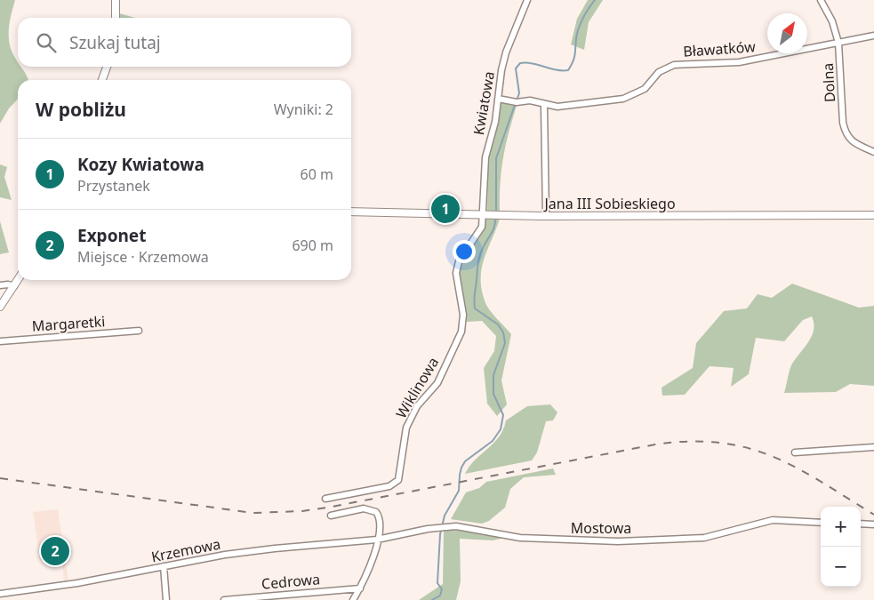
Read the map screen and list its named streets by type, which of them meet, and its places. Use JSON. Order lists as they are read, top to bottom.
{
  "streets": {
    "street": [
      "Bławatków",
      "Dolna",
      "Kwiatowa",
      "Jana III Sobieskiego",
      "Margaretki",
      "Wiklinowa",
      "Mostowa",
      "Krzemowa",
      "Cedrowa"
    ]
  },
  "crossings": [
    ["Bławatków", "Dolna"],
    ["Bławatków", "Kwiatowa"],
    ["Kwiatowa", "Jana III Sobieskiego"],
    ["Kwiatowa", "Wiklinowa"],
    ["Jana III Sobieskiego", "Wiklinowa"],
    ["Mostowa", "Krzemowa"]
  ],
  "north": "top right",
  "page": {
    "search": "Szukaj tutaj",
    "heading": ["W pobliżu", "Wyniki: 2"],
    "list": [
      {
        "mark": "1",
        "name": "Kozy Kwiatowa",
        "note": "Przystanek",
        "value": "60 m"
      },
      {
        "mark": "2",
        "name": "Exponet",
        "note": "Miejsce · Krzemowa",
        "value": "690 m"
      }
    ],
    "pins": ["1", "2"],
    "map_buttons": ["+", "−"]
  }
}
